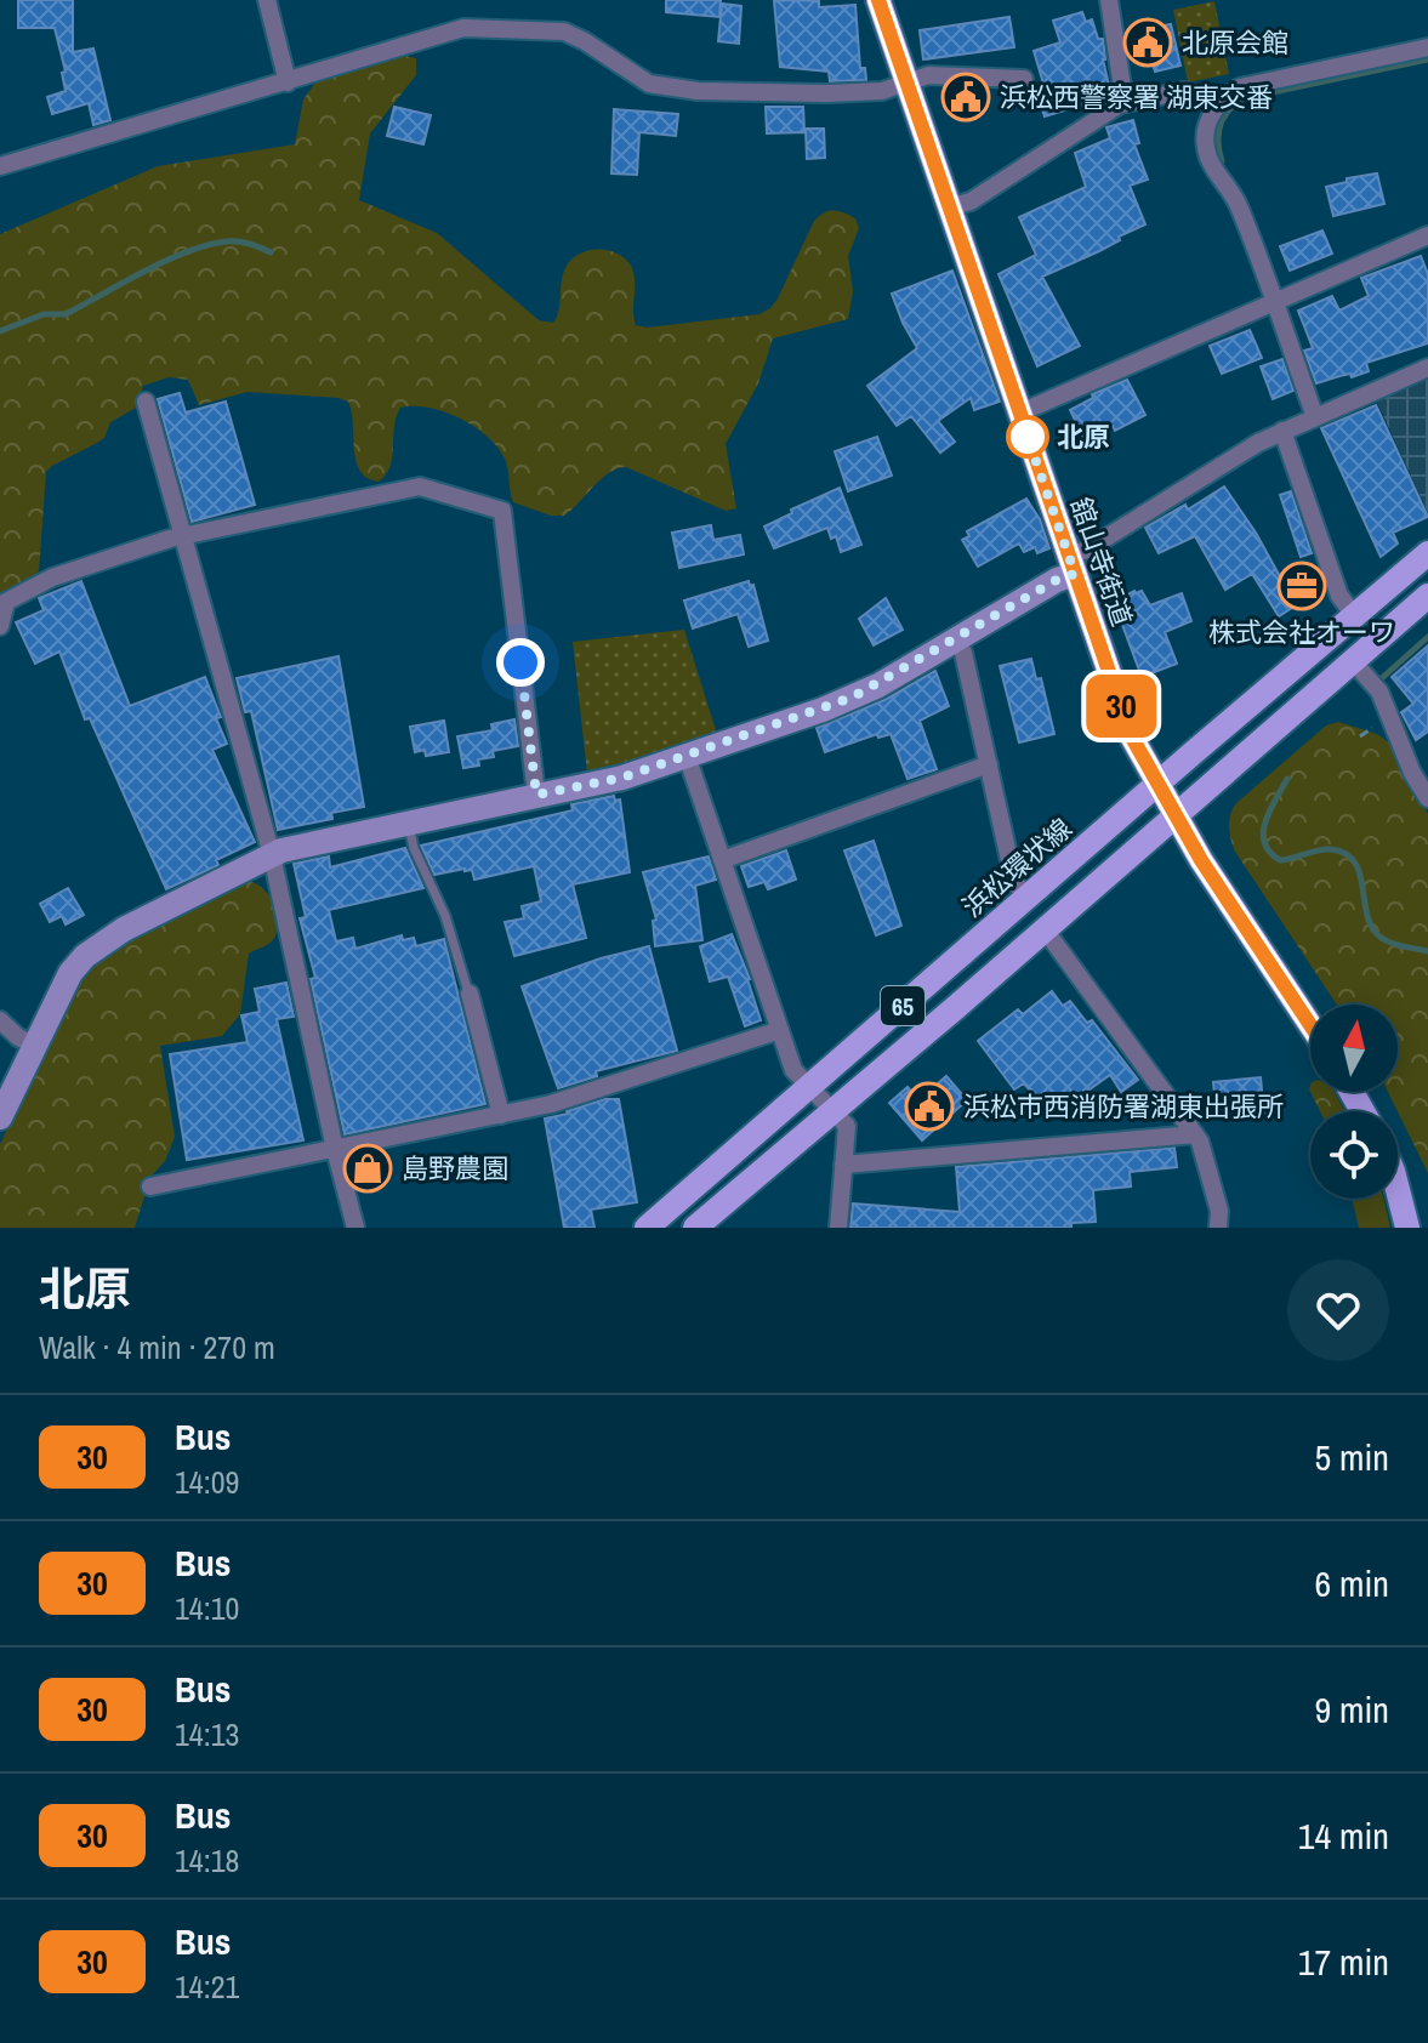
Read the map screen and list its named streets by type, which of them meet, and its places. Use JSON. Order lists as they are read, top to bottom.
{
  "streets": {
    "main road": ["舘山寺街道", "浜松環状線", "65"]
  },
  "crossings": [
    ["舘山寺街道", "浜松環状線"],
    ["舘山寺街道", "65"]
  ],
  "places": {
    "public building": ["北原会館", "浜松西警察署 湖東交番", "浜松市西消防署湖東出張所"],
    "other": ["北原"],
    "office": ["株式会社オーワ"],
    "shop": ["島野農園"]
  },
  "lines": ["bus line 30"],
  "north": "top",
  "page": {
    "on_map": "30",
    "heading": ["北原", "Walk · 4 min · 270 m"],
    "list": [
      {
        "mark": "30",
        "name": "Bus",
        "note": "14:09",
        "value": "5 min"
      },
      {
        "mark": "30",
        "name": "Bus",
        "note": "14:10",
        "value": "6 min"
      },
      {
        "mark": "30",
        "name": "Bus",
        "note": "14:13",
        "value": "9 min"
      },
      {
        "mark": "30",
        "name": "Bus",
        "note": "14:18",
        "value": "14 min"
      },
      {
        "mark": "30",
        "name": "Bus",
        "note": "14:21",
        "value": "17 min"
      }
    ]
  }
}
